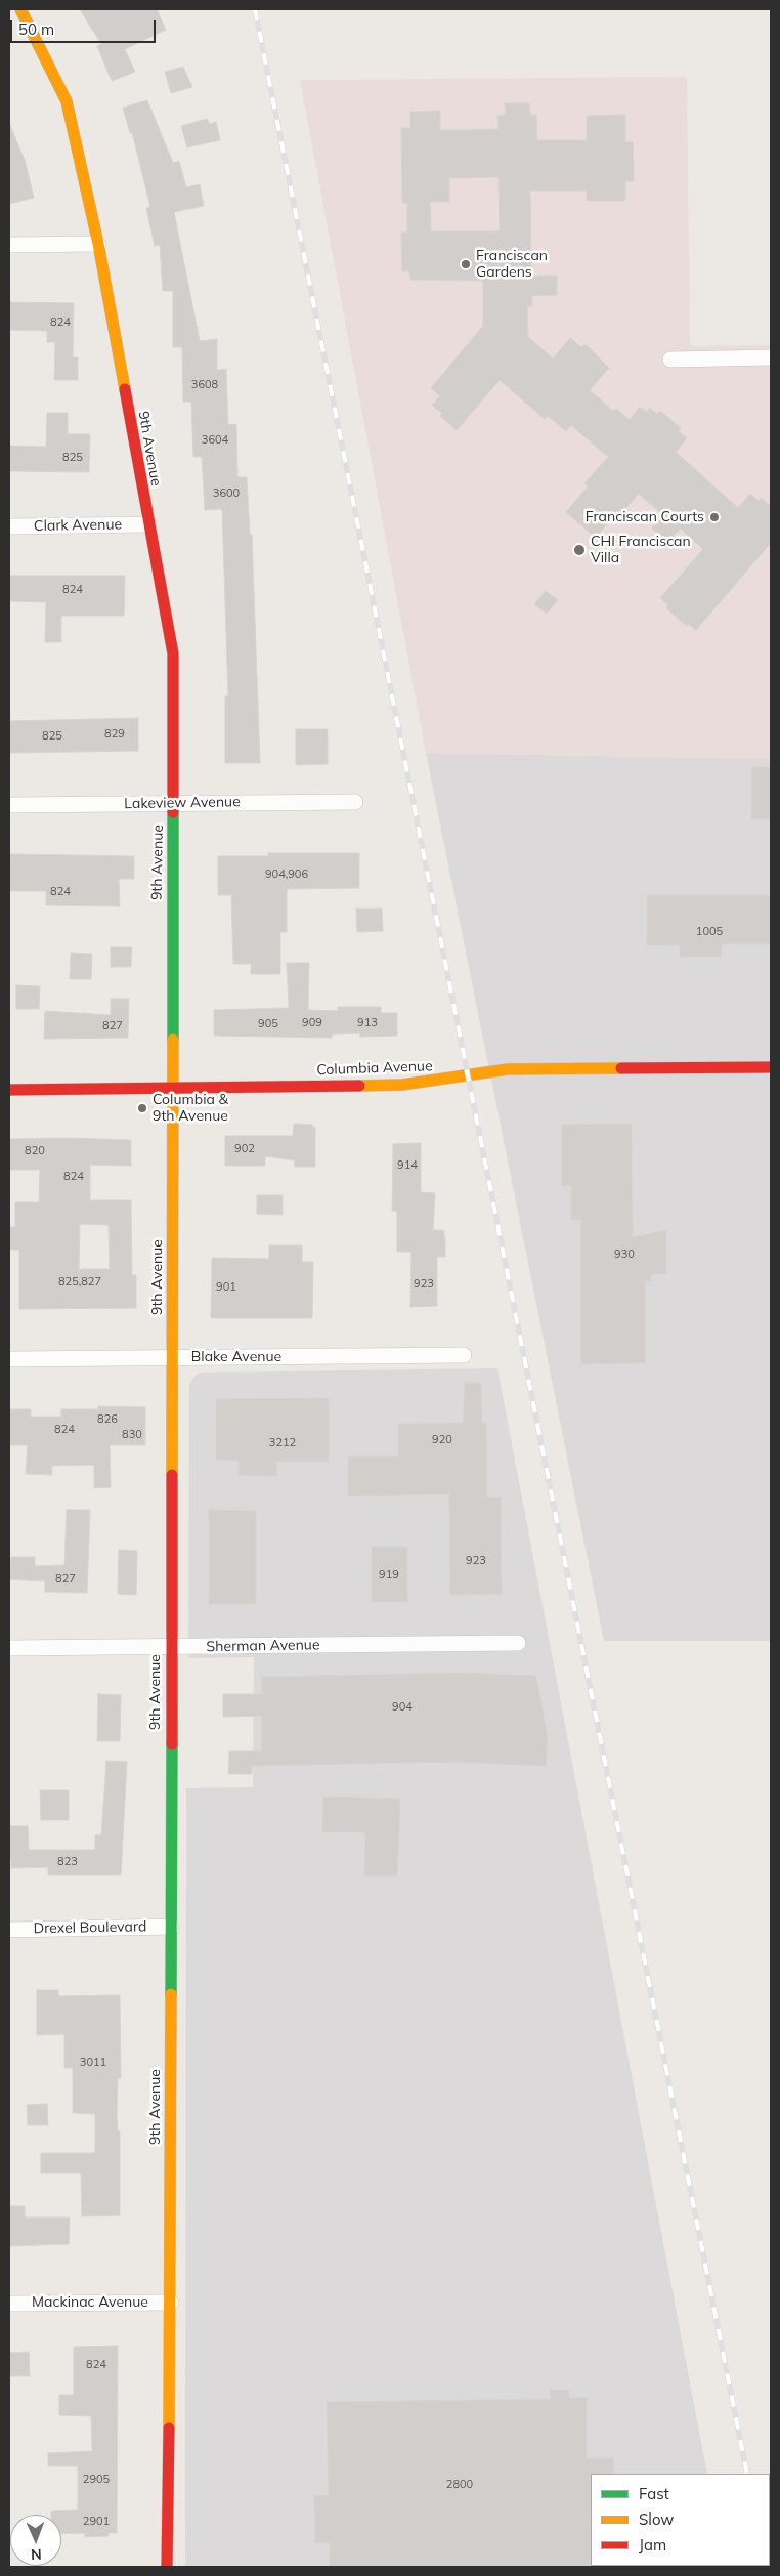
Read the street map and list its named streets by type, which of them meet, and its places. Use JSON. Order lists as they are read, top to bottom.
{
  "streets": {
    "street": [
      "9th Avenue",
      "Clark Avenue",
      "Lakeview Avenue",
      "Columbia Avenue",
      "Blake Avenue",
      "Sherman Avenue",
      "Drexel Boulevard",
      "Mackinac Avenue"
    ]
  },
  "crossings": [
    ["9th Avenue", "Clark Avenue"],
    ["9th Avenue", "Lakeview Avenue"],
    ["9th Avenue", "Columbia Avenue"],
    ["9th Avenue", "Blake Avenue"],
    ["9th Avenue", "Sherman Avenue"],
    ["9th Avenue", "Drexel Boulevard"],
    ["9th Avenue", "Mackinac Avenue"]
  ],
  "places": [
    "Franciscan Gardens",
    "Franciscan Courts",
    "CHI Franciscan Villa",
    "Columbia & 9th Avenue"
  ],
  "house_numbers": [
    "824",
    "3608",
    "3604",
    "825",
    "3600",
    "824",
    "829",
    "825",
    "904,906",
    "824",
    "1005",
    "909",
    "913",
    "905",
    "827",
    "902",
    "820",
    "914",
    "824",
    "930",
    "825,827",
    "923",
    "901",
    "826",
    "824",
    "830",
    "920",
    "3212",
    "923",
    "919",
    "827",
    "904",
    "823",
    "3011",
    "824",
    "2905",
    "2800",
    "2901"
  ],
  "legend": ["Fast", "Slow", "Jam"],
  "scale_bar": "50 m",
  "north": "bottom"
}
